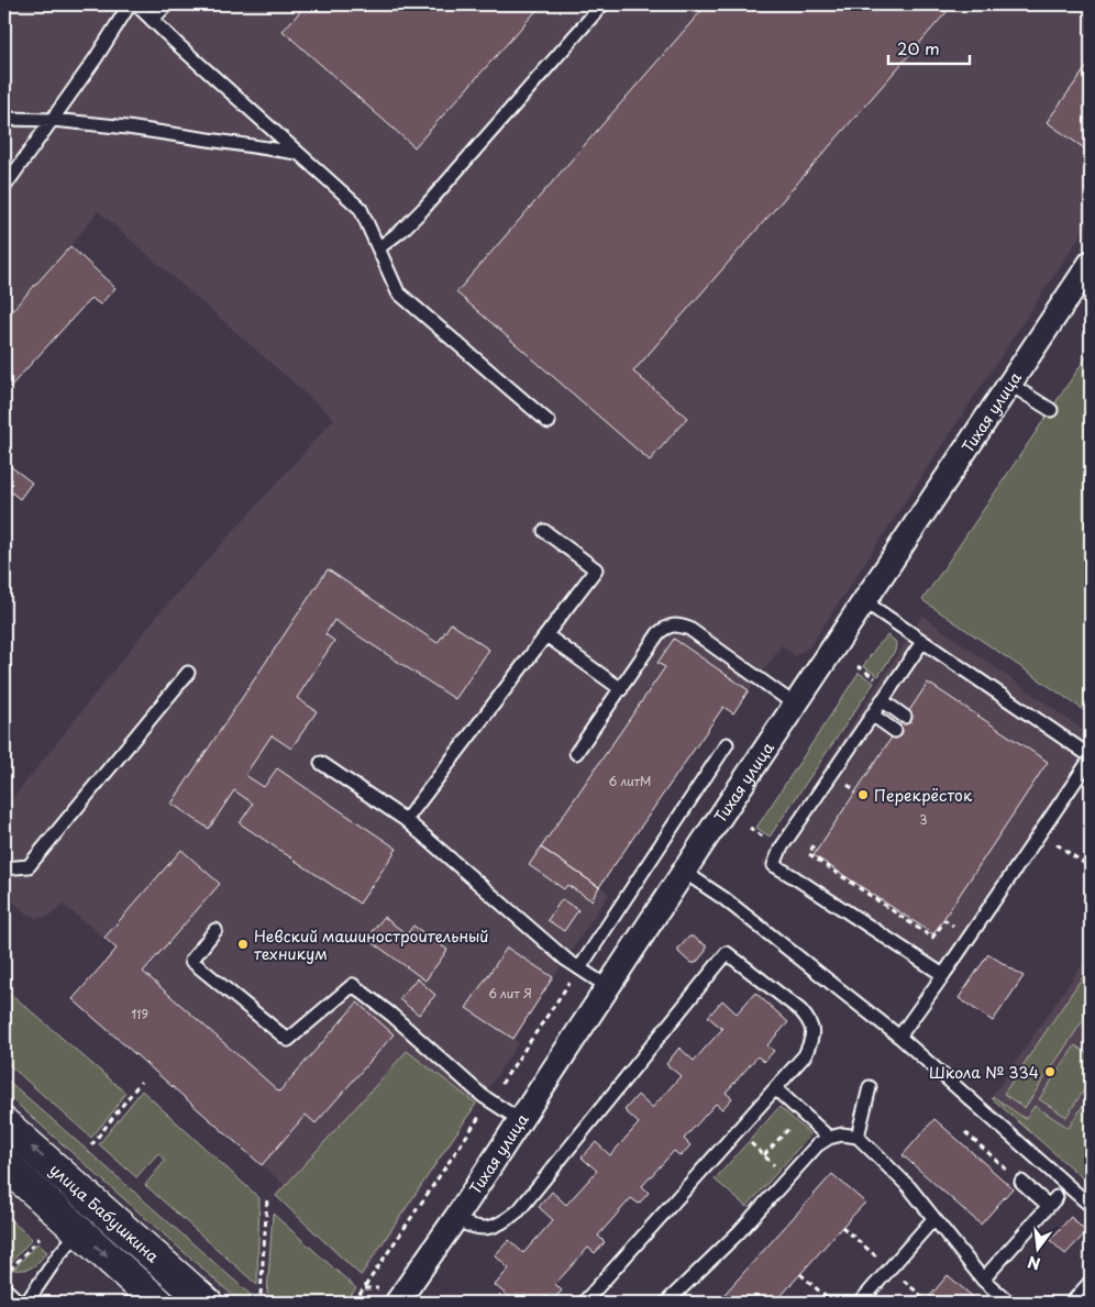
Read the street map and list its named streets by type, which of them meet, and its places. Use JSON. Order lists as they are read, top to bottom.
{
  "streets": {
    "main road": ["улица Бабушкина"],
    "street": ["Тихая улица"]
  },
  "places": ["Перекрёсток", "Невский машиностроительный техникум", "Школа № 334"],
  "house_numbers": [
    "6 литМ",
    "3",
    "6 лит Я",
    "119"
  ],
  "scale_bar": "20 m",
  "north": "bottom"
}
